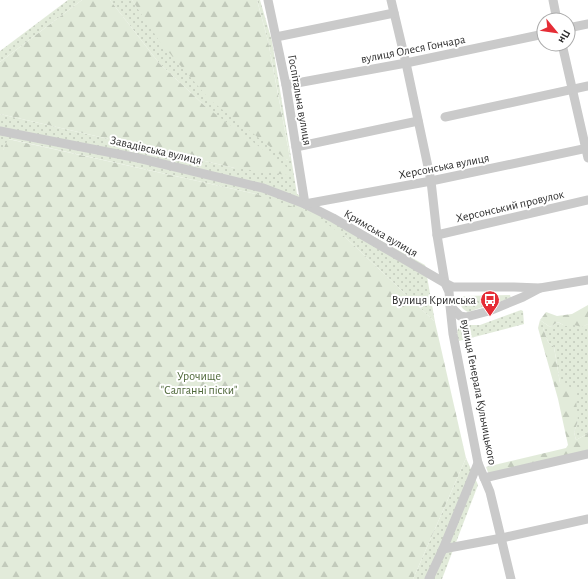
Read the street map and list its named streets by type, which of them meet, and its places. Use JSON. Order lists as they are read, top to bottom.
{
  "streets": {
    "street": [
      "вулиця Олеся Гончара",
      "Госпітальна вулиця",
      "Завадівська вулиця",
      "Херсонська вулиця",
      "Херсонський провулок",
      "Кримська вулиця",
      "вулиця Генерала Кульчицького"
    ]
  },
  "crossings": [
    ["вулиця Олеся Гончара", "Госпітальна вулиця"],
    ["Госпітальна вулиця", "Завадівська вулиця"],
    ["Госпітальна вулиця", "Херсонська вулиця"],
    ["Госпітальна вулиця", "Кримська вулиця"],
    ["Завадівська вулиця", "Херсонська вулиця"],
    ["Завадівська вулиця", "Кримська вулиця"],
    ["Херсонська вулиця", "Кримська вулиця"]
  ],
  "parks": ["Урочище \"Салганні піски\""],
  "places": {
    "bus stop": ["Вулиця Кримська"]
  },
  "north": "bottom right"
}
